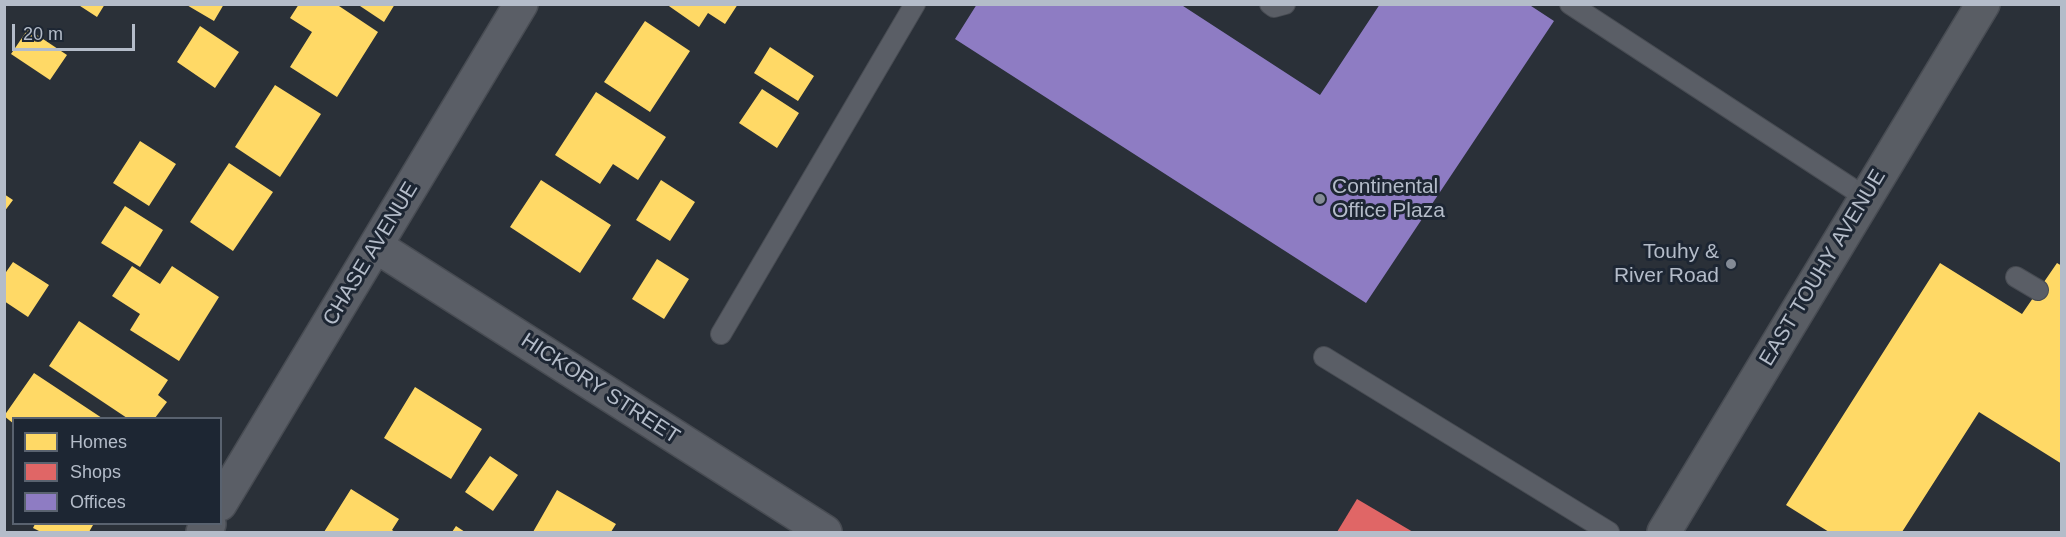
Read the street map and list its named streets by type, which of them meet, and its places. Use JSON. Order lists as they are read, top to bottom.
{
  "streets": {
    "main road": ["EAST TOUHY AVENUE"],
    "street": ["CHASE AVENUE", "HICKORY STREET"]
  },
  "crossings": [
    ["CHASE AVENUE", "HICKORY STREET"]
  ],
  "places": ["Continental Office Plaza", "Touhy & River Road"],
  "legend": ["Homes", "Shops", "Offices"],
  "scale_bar": "20 m"
}
